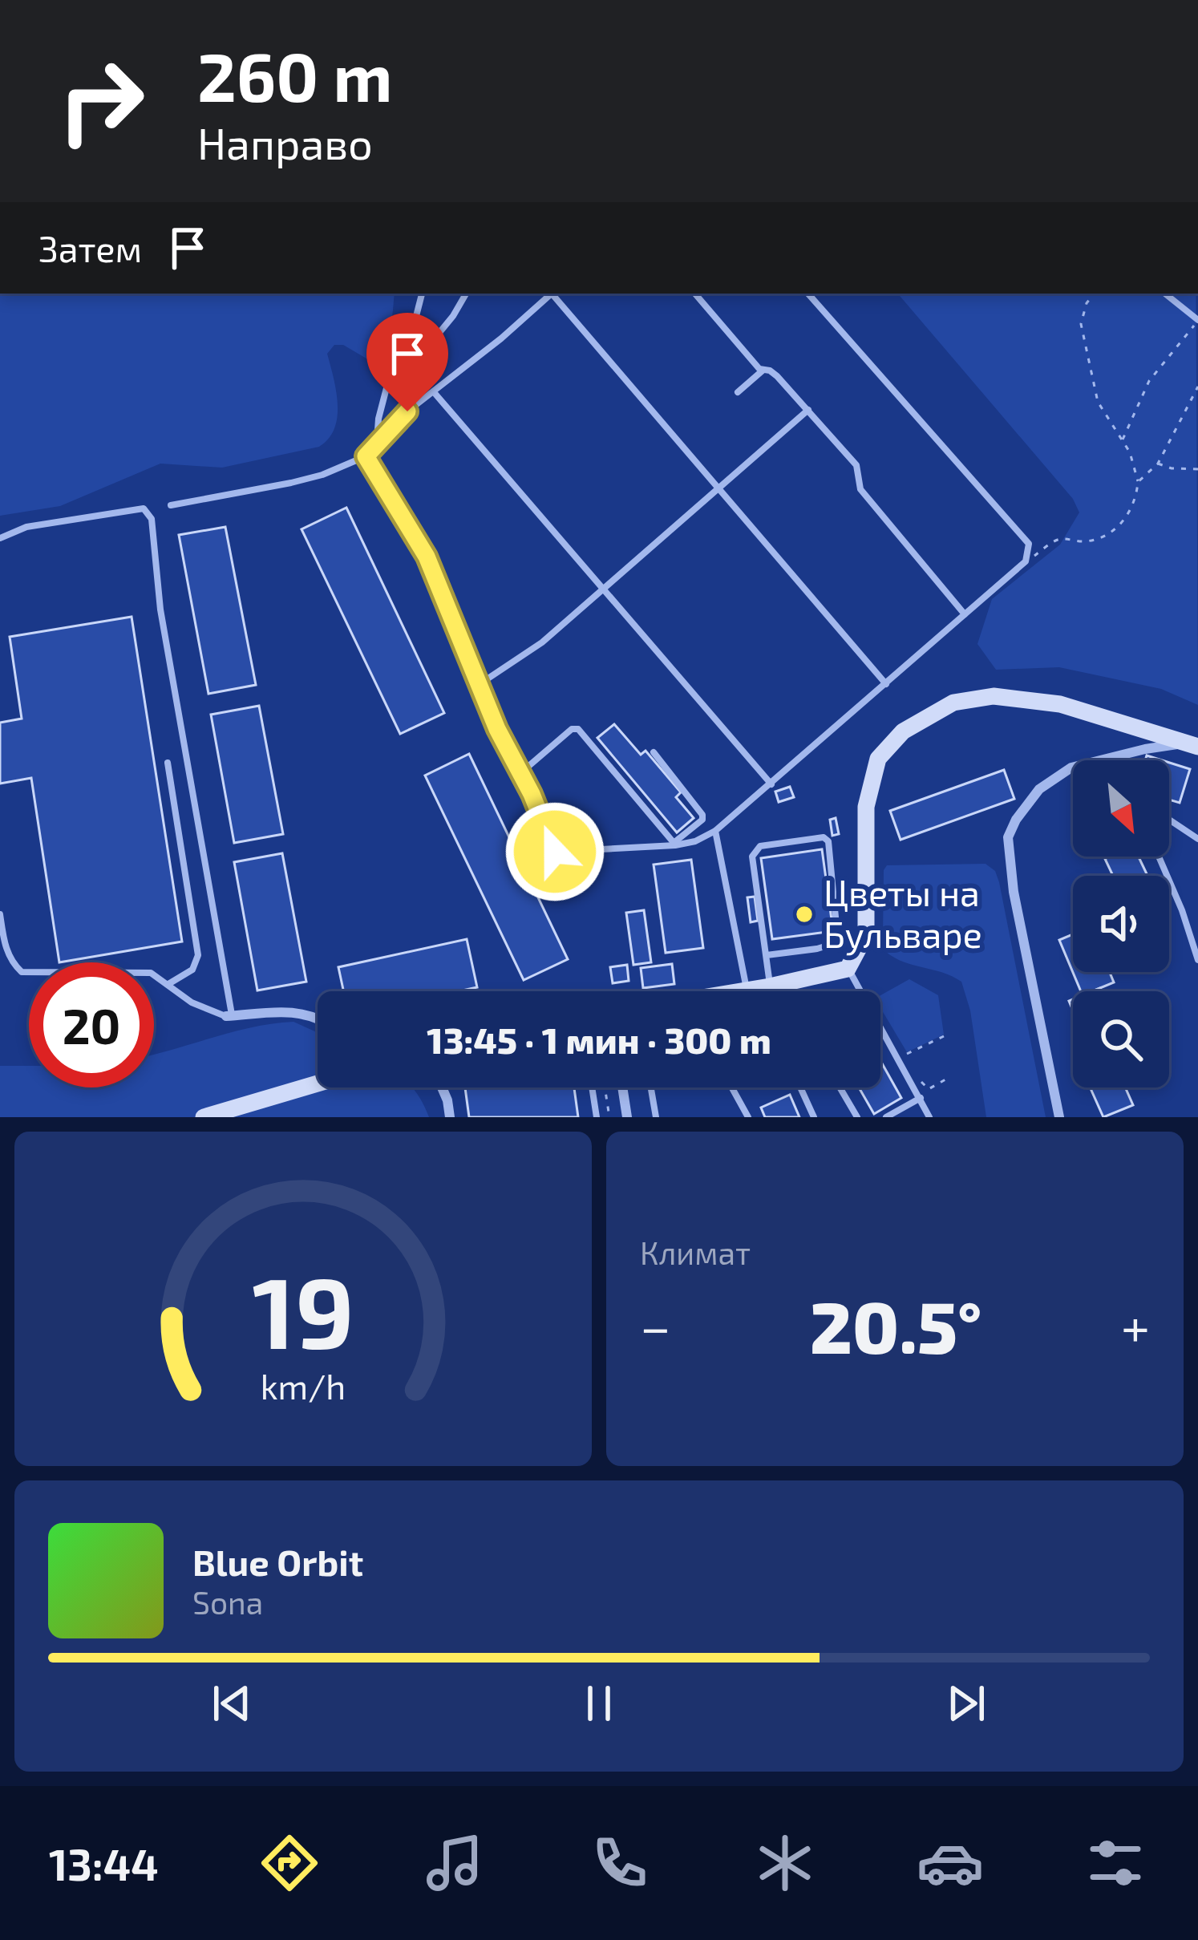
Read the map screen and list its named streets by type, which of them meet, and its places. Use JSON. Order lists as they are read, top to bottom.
{
  "places": ["Цветы на Бульваре"],
  "north": "bottom right",
  "page": {
    "turn": ["260 m", "Направо"],
    "then": "Затем",
    "limit": "20",
    "trip": "13:45 · 1 мин · 300 m",
    "tile": "Климат",
    "heat": ["−", "20.5°", "+"],
    "song": ["Blue Orbit", "Sona"],
    "tabs": "13:44",
    "gauge": ["19", "km/h"]
  }
}
